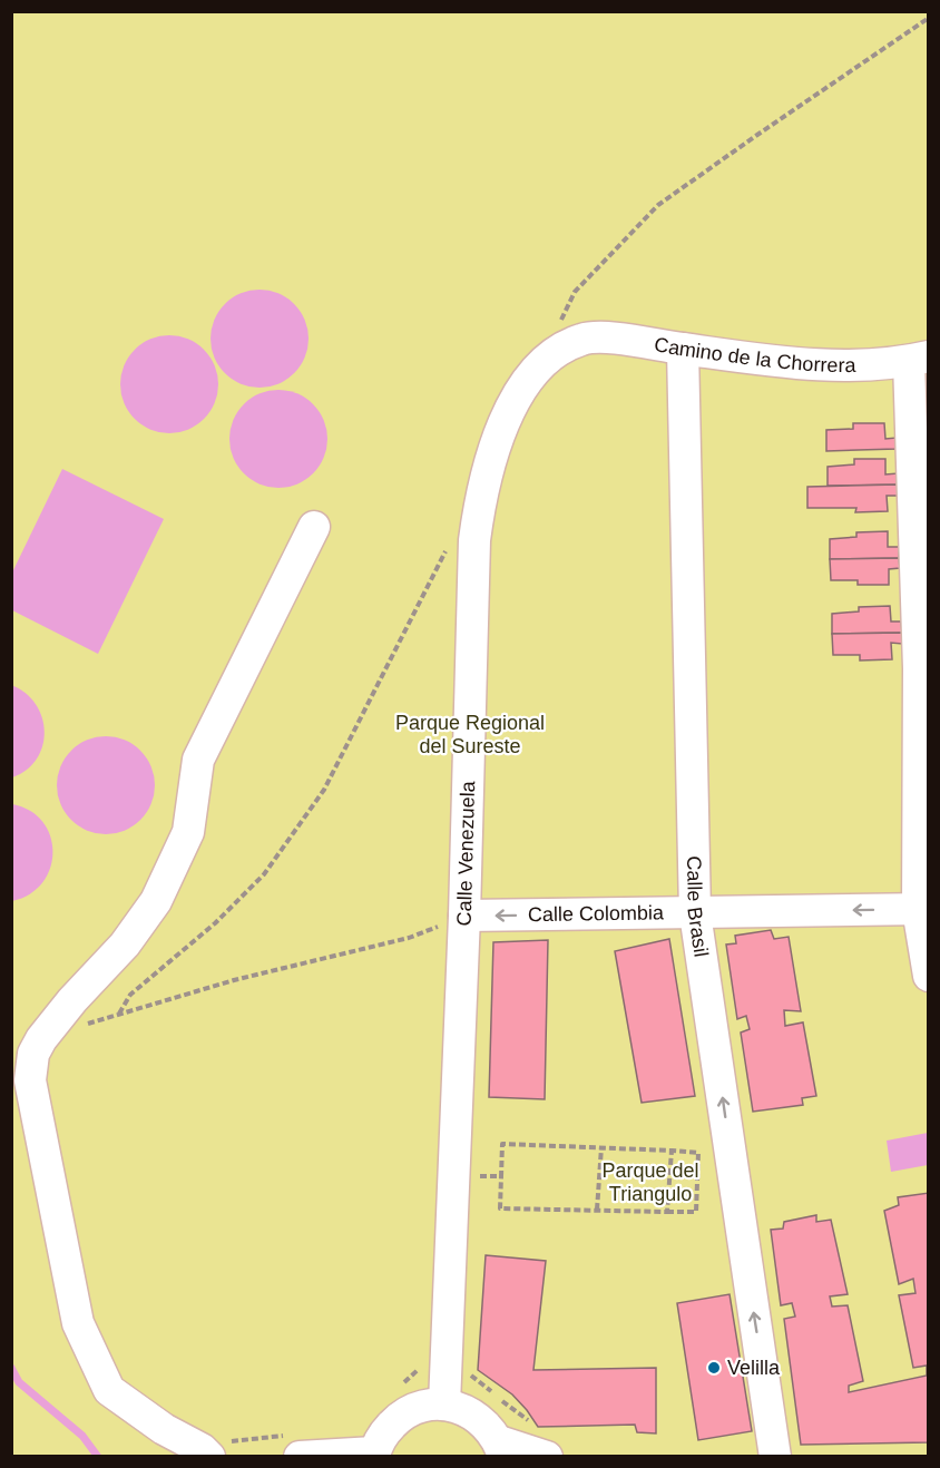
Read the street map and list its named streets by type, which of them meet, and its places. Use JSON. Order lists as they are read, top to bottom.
{
  "streets": {
    "street": [
      "Camino de la Chorrera",
      "Calle Venezuela",
      "Calle Brasil",
      "Calle Colombia"
    ]
  },
  "crossings": [
    ["Camino de la Chorrera", "Calle Venezuela"],
    ["Camino de la Chorrera", "Calle Brasil"],
    ["Calle Venezuela", "Calle Colombia"],
    ["Calle Brasil", "Calle Colombia"]
  ],
  "one_way": ["Calle Brasil", "Calle Colombia"],
  "parks": ["Parque Regional del Sureste", "Parque del Triangulo"],
  "places": ["Velilla"]
}
